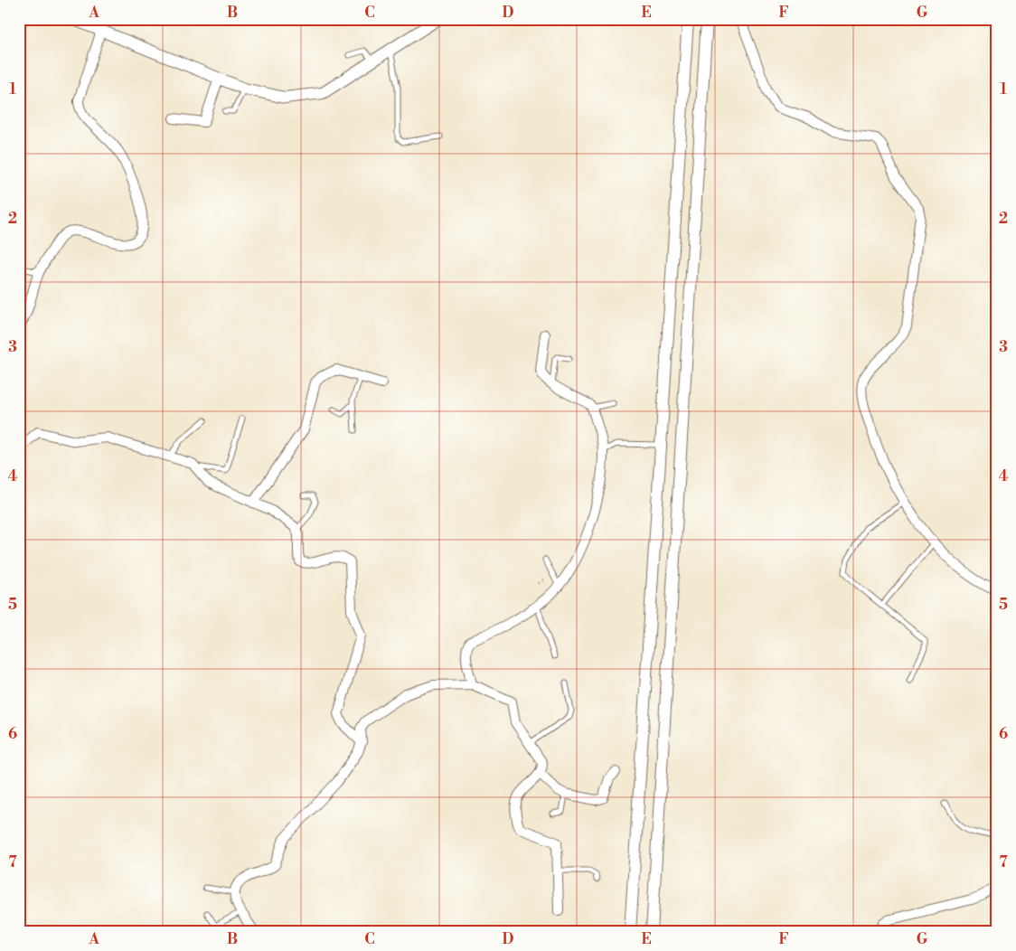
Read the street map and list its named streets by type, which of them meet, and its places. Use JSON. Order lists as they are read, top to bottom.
{
  "grid": {
    "columns": [
      "A",
      "B",
      "C",
      "D",
      "E",
      "F",
      "G"
    ],
    "rows": [
      "1",
      "2",
      "3",
      "4",
      "5",
      "6",
      "7"
    ]
  }
}
